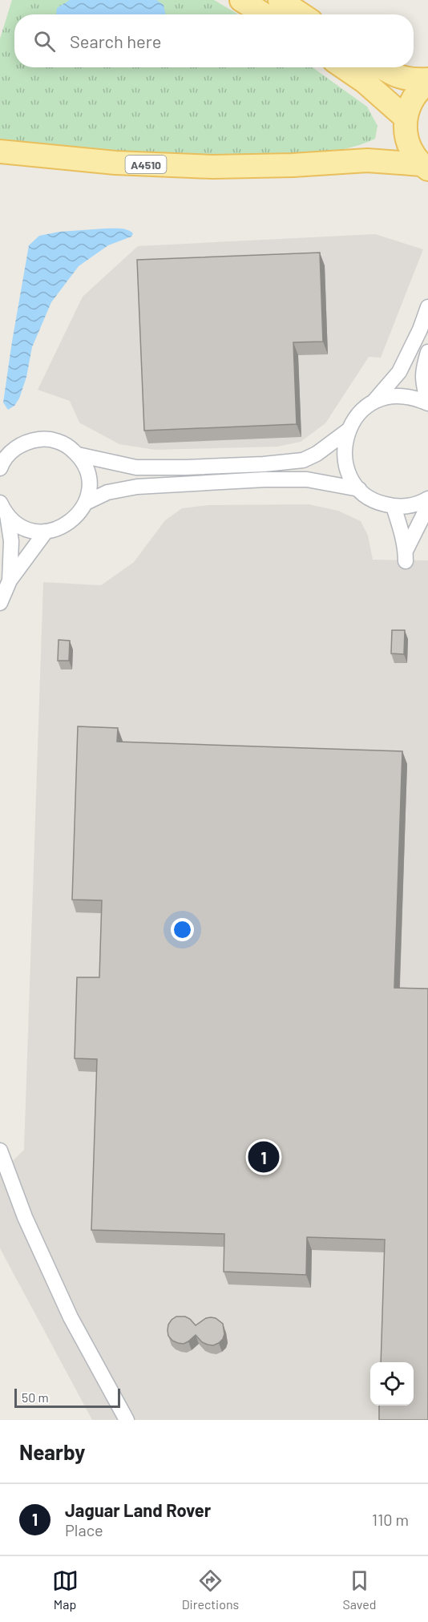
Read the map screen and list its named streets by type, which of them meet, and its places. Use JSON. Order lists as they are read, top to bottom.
{
  "streets": {
    "main road": ["A4510"]
  },
  "scale_bar": "50 m",
  "page": {
    "search": "Search here",
    "pins": "1",
    "scale": "50 m",
    "heading": "Nearby",
    "list": [
      {
        "mark": "1",
        "name": "Jaguar Land Rover",
        "note": "Place",
        "value": "110 m"
      }
    ],
    "nav": ["Map", "Directions", "Saved"]
  }
}
